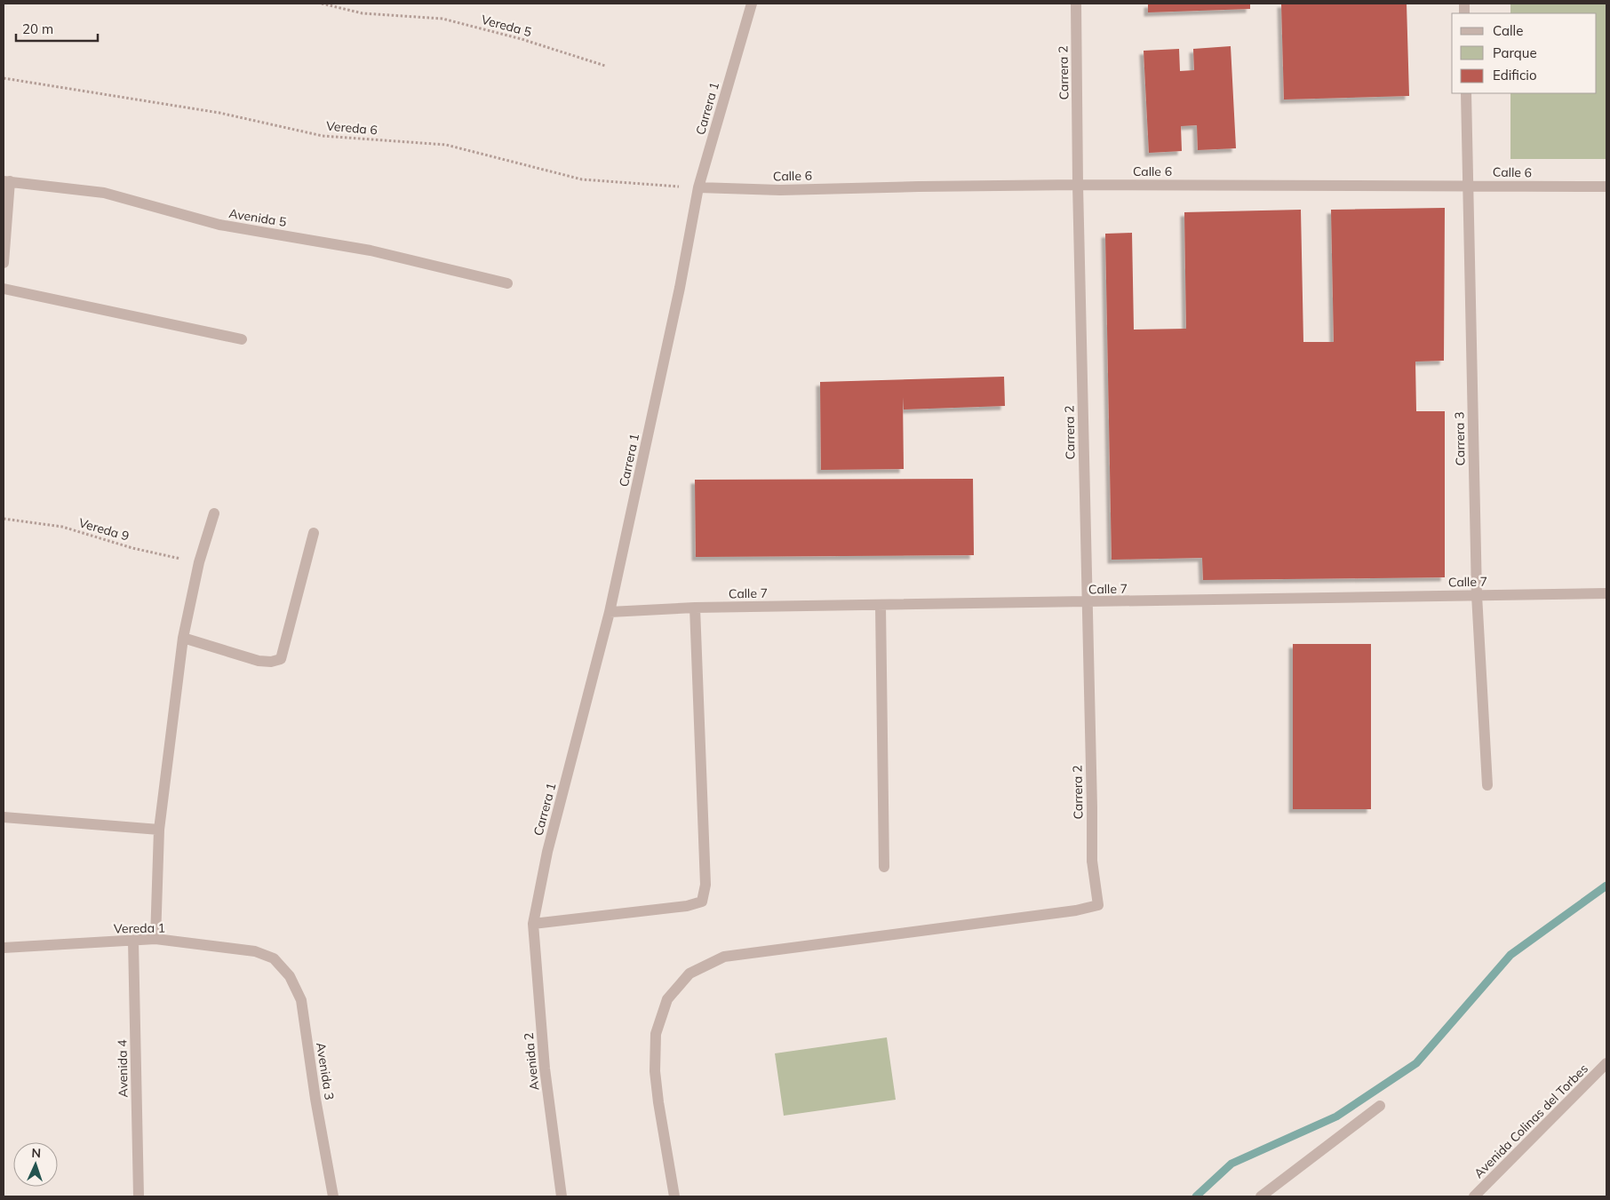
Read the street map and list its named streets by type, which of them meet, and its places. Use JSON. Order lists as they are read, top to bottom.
{
  "streets": {
    "street": [
      "Carrera 2",
      "Carrera 1",
      "Calle 6",
      "Avenida 5",
      "Carrera 3",
      "Calle 7",
      "Vereda 1",
      "Avenida 2",
      "Avenida 4",
      "Avenida 3",
      "Avenida Colinas del Torbes"
    ],
    "path": ["Vereda 5", "Vereda 6", "Vereda 9"]
  },
  "crossings": [
    ["Carrera 2", "Calle 6"],
    ["Carrera 2", "Calle 7"],
    ["Carrera 1", "Vereda 6"],
    ["Carrera 1", "Calle 6"],
    ["Carrera 1", "Calle 7"],
    ["Carrera 1", "Avenida 2"],
    ["Vereda 6", "Calle 6"],
    ["Calle 6", "Carrera 3"],
    ["Carrera 3", "Calle 7"],
    ["Vereda 1", "Avenida 4"],
    ["Vereda 1", "Avenida 3"]
  ],
  "legend": ["Calle", "Parque", "Edificio"],
  "scale_bar": "20 m",
  "north": "top"
}
